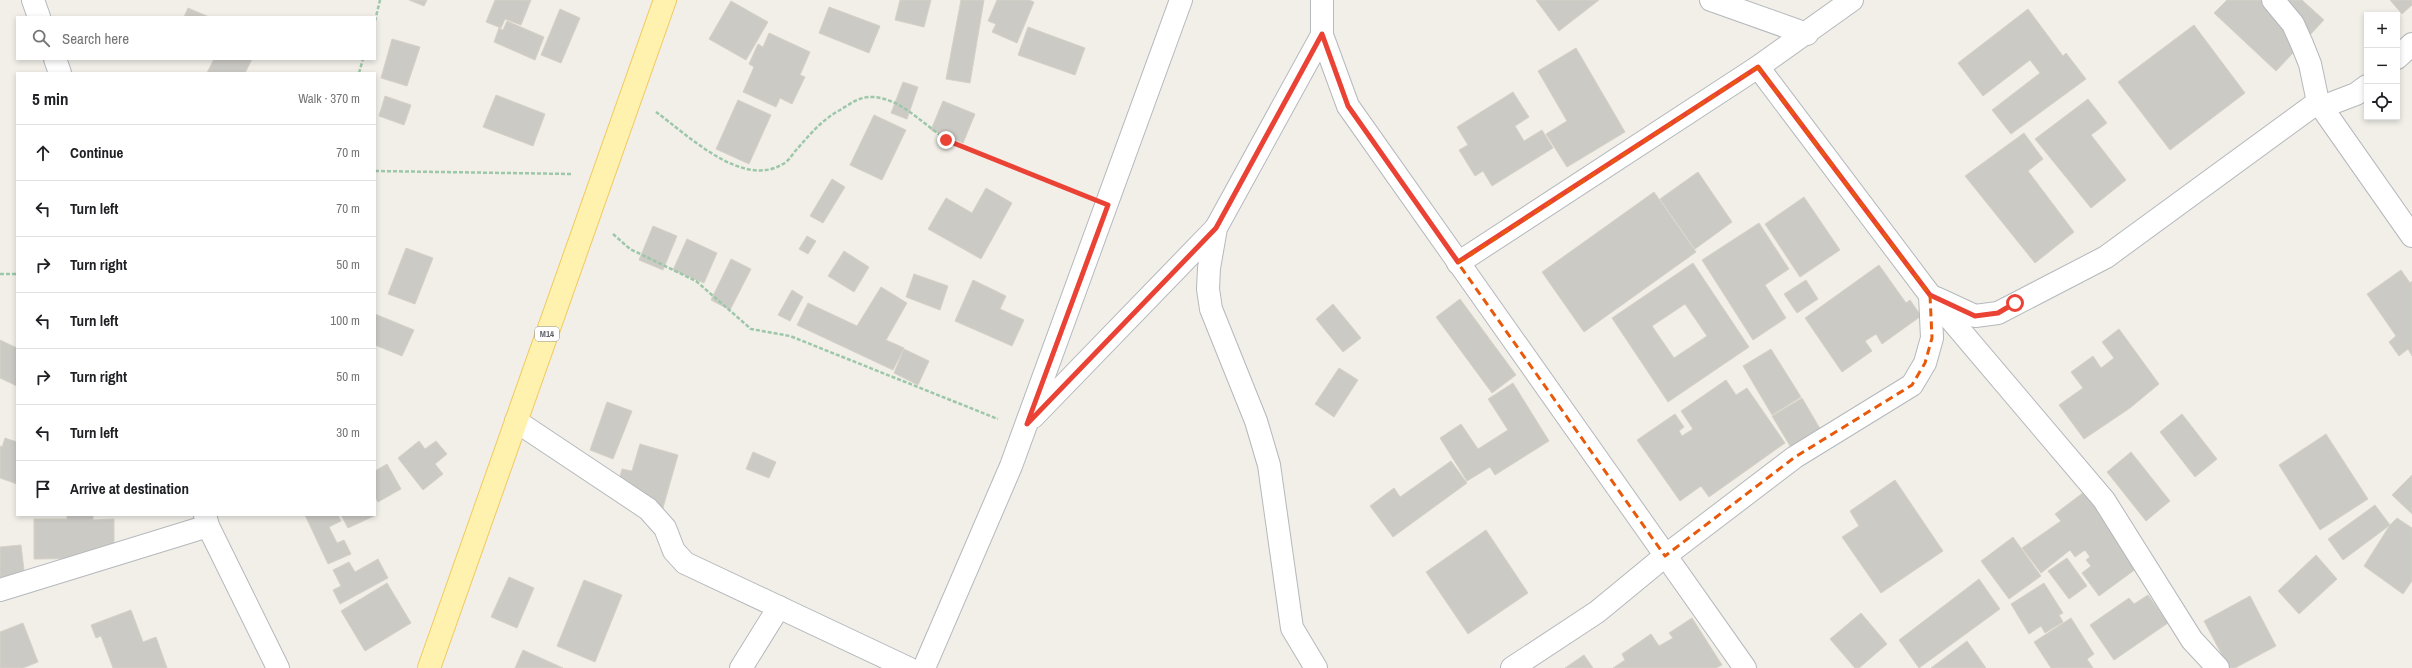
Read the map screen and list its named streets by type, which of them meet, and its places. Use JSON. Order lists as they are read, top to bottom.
{
  "streets": {
    "main road": ["M14"]
  },
  "page": {
    "map_buttons": ["+", "−"],
    "search": "Search here",
    "heading": ["5 min", "Walk · 370 m"],
    "list": [
      ["Continue", "70 m"],
      ["Turn left", "70 m"],
      ["Turn right", "50 m"],
      ["Turn left", "100 m"],
      ["Turn right", "50 m"],
      ["Turn left", "30 m"],
      "Arrive at destination"
    ]
  }
}
